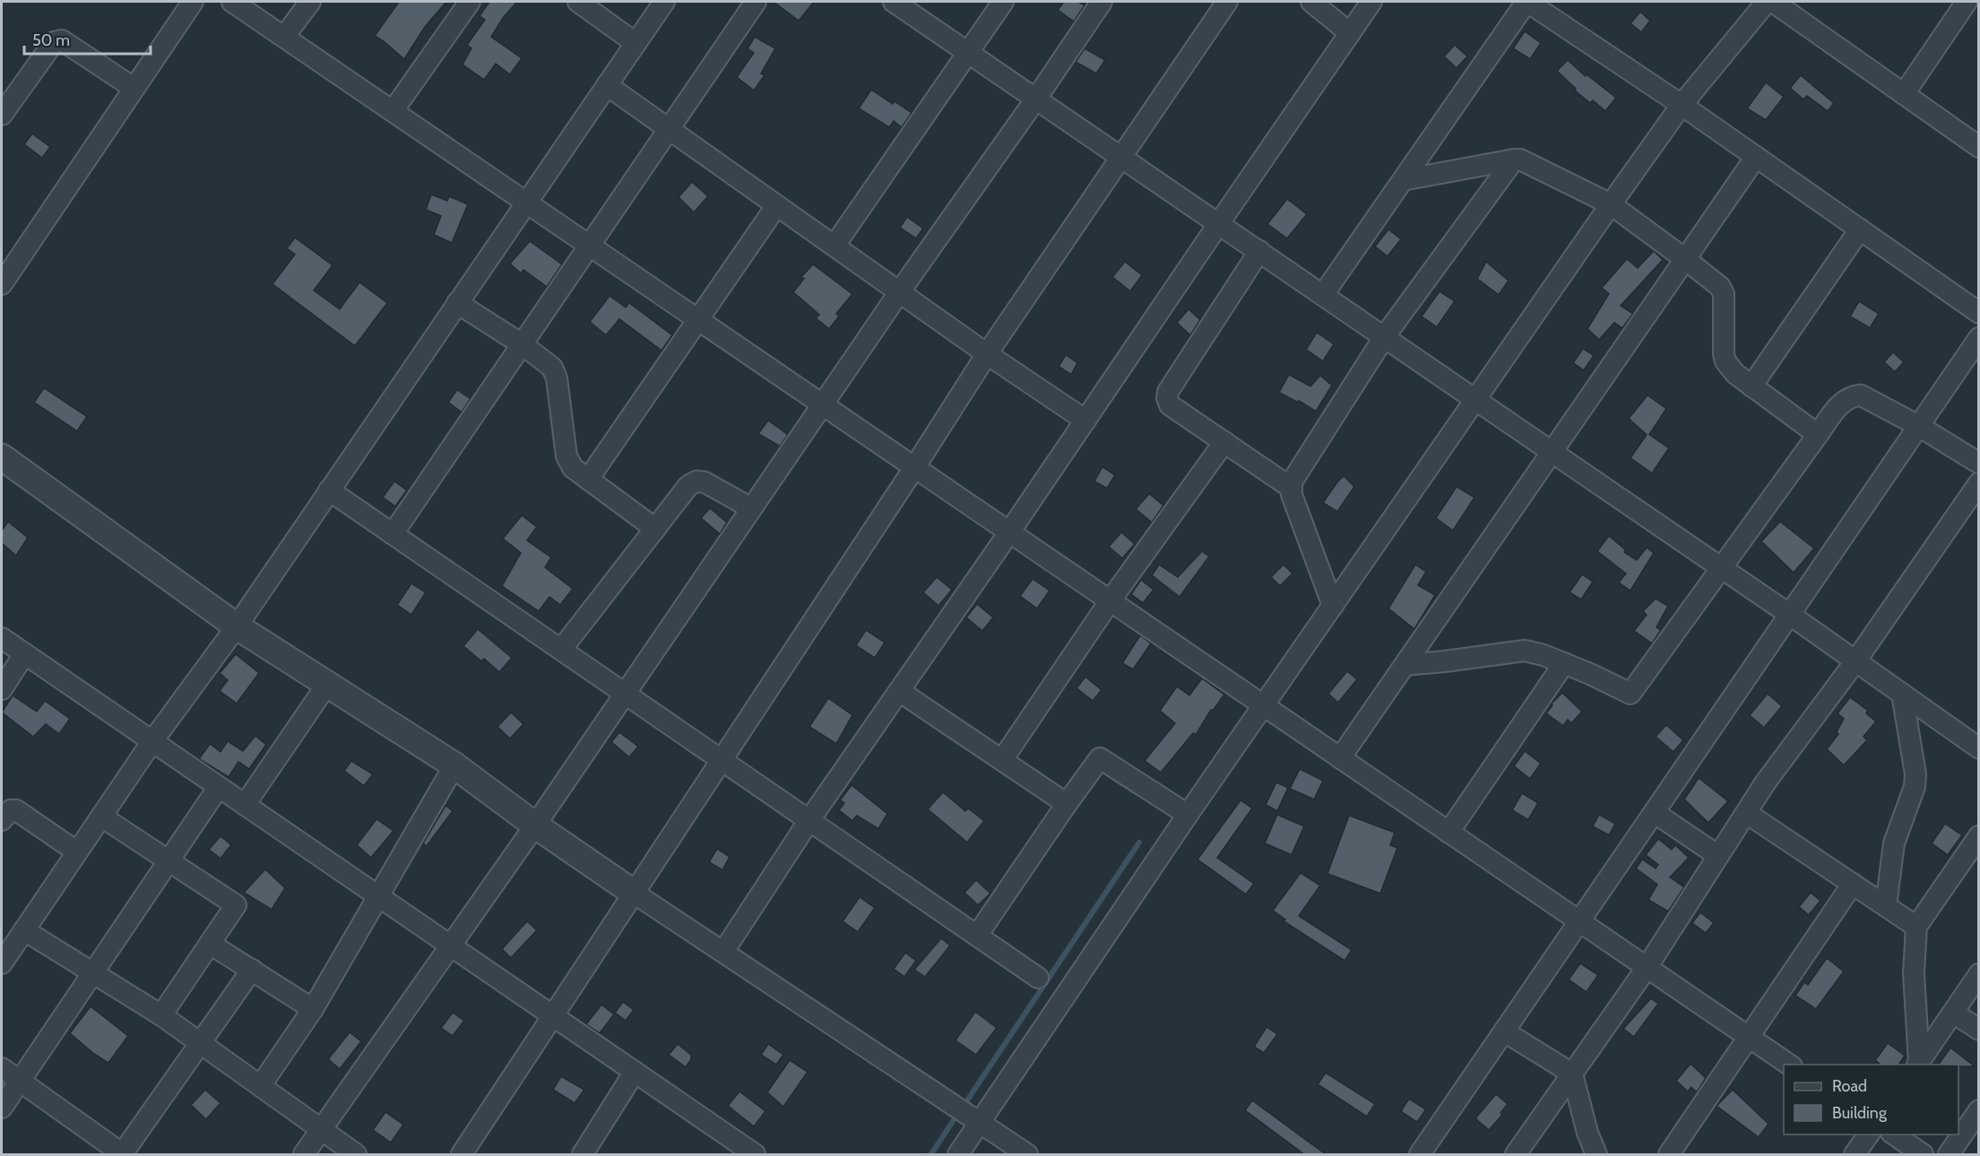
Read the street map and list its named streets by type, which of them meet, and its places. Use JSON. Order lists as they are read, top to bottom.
{
  "legend": ["Road", "Building"],
  "scale_bar": "50 m"
}
